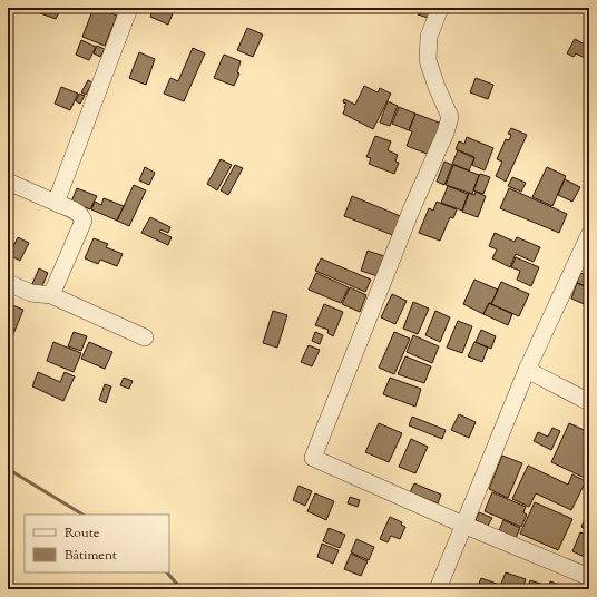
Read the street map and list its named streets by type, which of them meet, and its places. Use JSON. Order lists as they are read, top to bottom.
{
  "legend": ["Route", "Bâtiment"]
}
